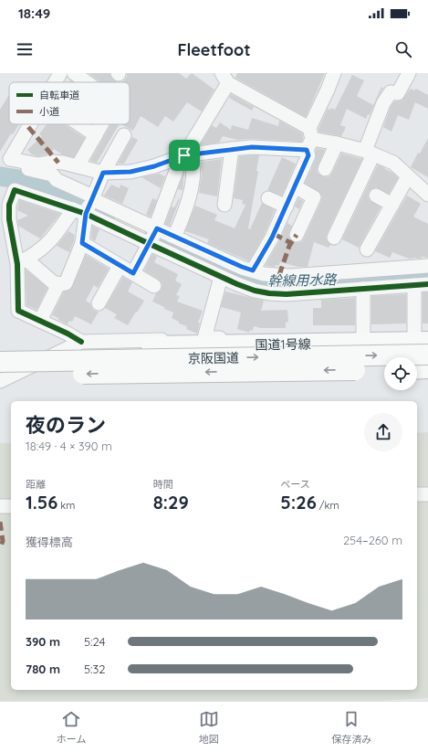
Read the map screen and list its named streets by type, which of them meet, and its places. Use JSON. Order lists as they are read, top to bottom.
{
  "streets": {
    "highway": ["国道1号線", "京阪国道"]
  },
  "crossings": [
    ["国道1号線", "京阪国道"]
  ],
  "water": ["幹線用水路"],
  "legend": ["自転車道", "小道"],
  "page": {
    "status": "18:49",
    "header": "Fleetfoot",
    "heading": ["夜のラン", "18:49 · 4 × 390 m"],
    "stats": [
      ["距離", "1.56 km"],
      ["時間", "8:29"],
      ["ペース", "5:26 /km"]
    ],
    "chart": ["獲得標高", "254–260 m"],
    "list": [
      {
        "name": "390 m",
        "note": "5:24"
      },
      {
        "name": "780 m",
        "note": "5:32"
      }
    ],
    "tabs": ["ホーム", "地図", "保存済み"]
  }
}
